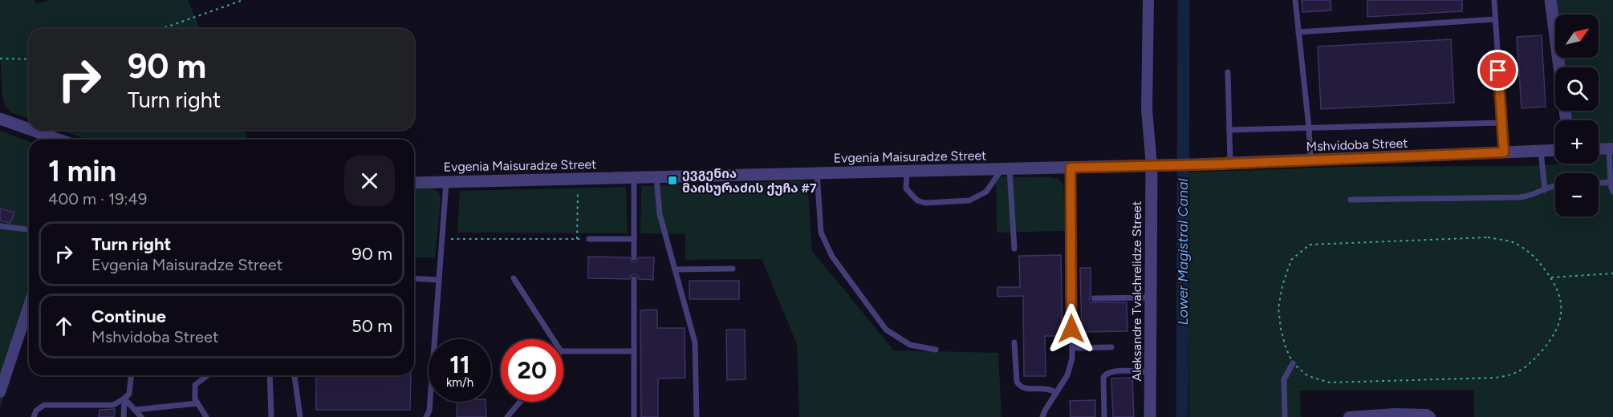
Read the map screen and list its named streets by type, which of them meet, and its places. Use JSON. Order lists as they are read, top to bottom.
{
  "streets": {
    "street": ["Mshvidoba Street", "Evgenia Maisuradze Street", "Aleksandre Tvalchrelidze Street"]
  },
  "crossings": [
    ["Mshvidoba Street", "Evgenia Maisuradze Street"],
    ["Mshvidoba Street", "Aleksandre Tvalchrelidze Street"],
    ["Evgenia Maisuradze Street", "Aleksandre Tvalchrelidze Street"]
  ],
  "water": ["Lower Magistral Canal"],
  "places": {
    "transit": ["ევგენია მაისურაძის ქუჩა #7"]
  },
  "north": "top right",
  "page": {
    "map_buttons": ["+", "−"],
    "turn": ["90 m", "Turn right"],
    "heading": ["1 min", "400 m · 19:49"],
    "list": [
      {
        "name": "Turn right",
        "note": "Evgenia Maisuradze Street",
        "value": "90 m"
      },
      {
        "name": "Continue",
        "note": "Mshvidoba Street",
        "value": "50 m"
      }
    ],
    "speed": "11 km/h",
    "limit": "20"
  }
}
